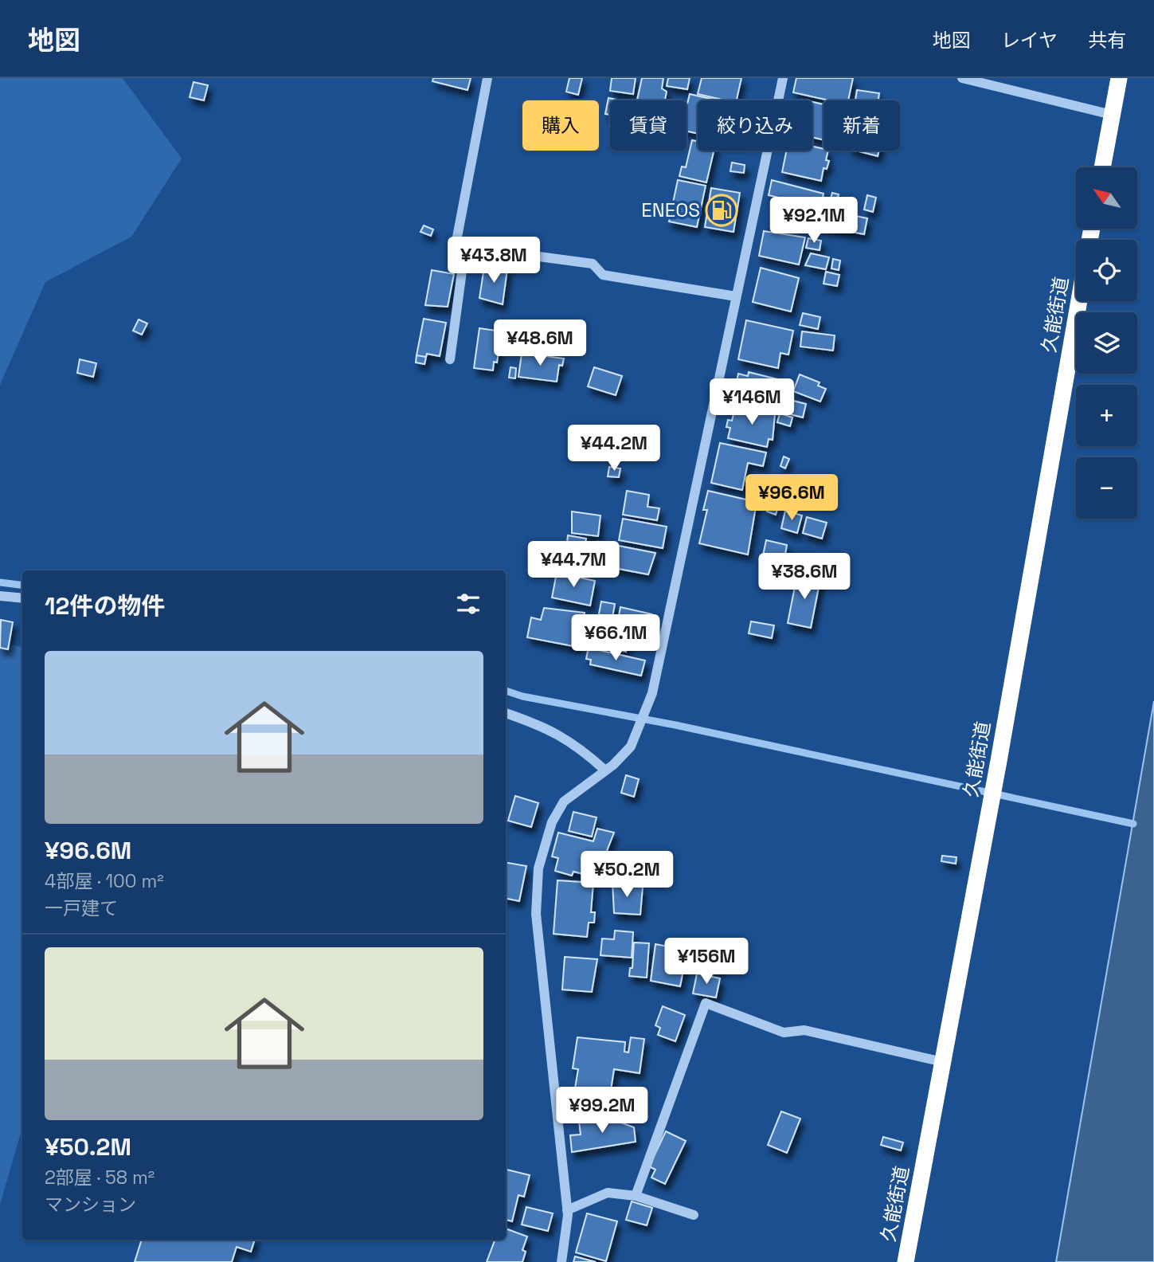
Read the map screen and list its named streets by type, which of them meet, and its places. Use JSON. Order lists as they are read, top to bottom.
{
  "streets": {
    "highway": ["久能街道"]
  },
  "places": {
    "fuel station": ["ENEOS"]
  },
  "north": "top left",
  "page": {
    "header": "地図",
    "nav": ["地図", "レイヤ", "共有"],
    "chip": [
      "購入",
      "賃貸",
      "絞り込み",
      "新着"
    ],
    "map_buttons": ["+", "−"],
    "price": [
      "¥92.1M",
      "¥43.8M",
      "¥48.6M",
      "¥146M",
      "¥44.2M",
      "¥96.6M",
      "¥44.7M",
      "¥38.6M",
      "¥66.1M",
      "¥50.2M",
      "¥156M",
      "¥99.2M"
    ],
    "heading": "12件の物件",
    "list": [
      {
        "name": "¥96.6M",
        "note": "4部屋 · 100 m² · 一戸建て"
      },
      {
        "name": "¥50.2M",
        "note": "2部屋 · 58 m² · マンション"
      }
    ]
  }
}
